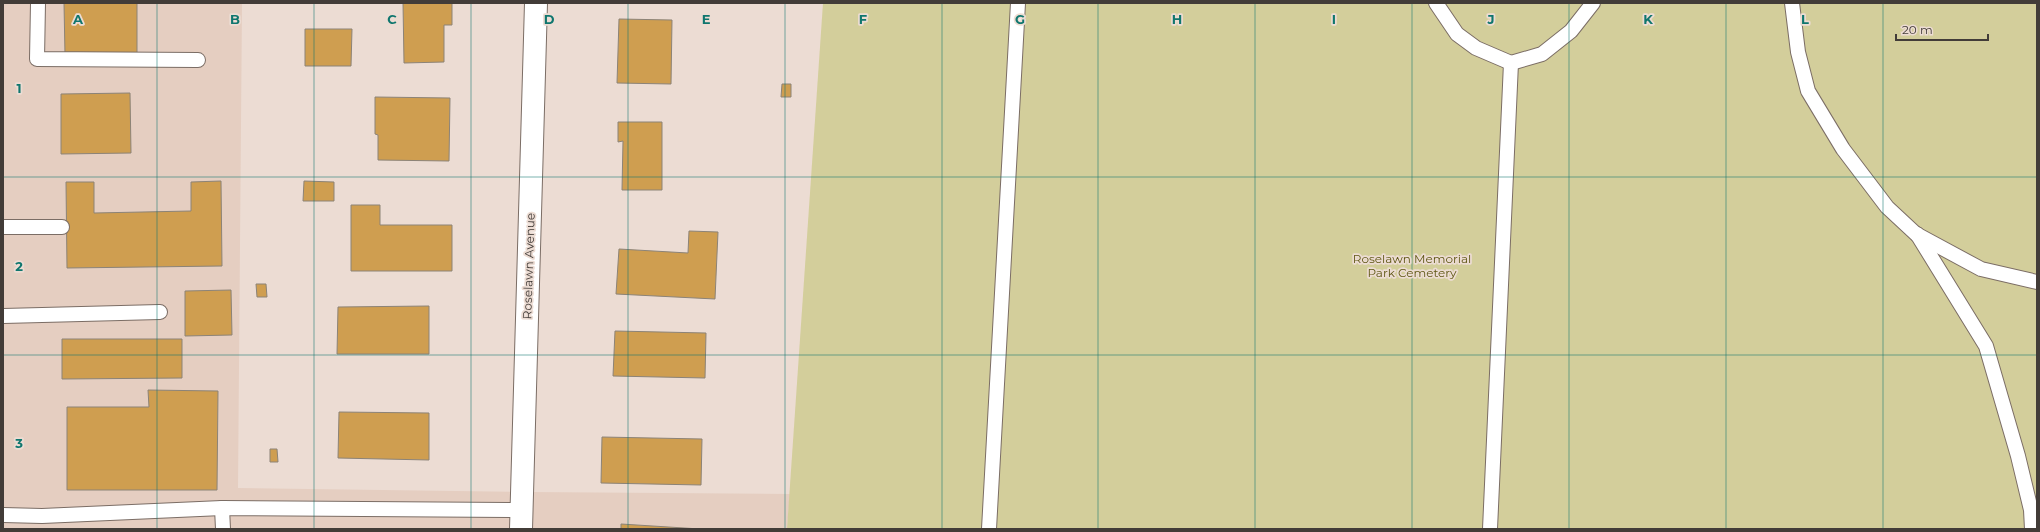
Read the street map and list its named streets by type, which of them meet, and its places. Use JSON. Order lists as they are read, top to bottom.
{
  "streets": {
    "street": ["Roselawn Avenue"]
  },
  "parks": ["Roselawn Memorial Park Cemetery"],
  "scale_bar": "20 m",
  "grid": {
    "columns": [
      "A",
      "B",
      "C",
      "D",
      "E",
      "F",
      "G",
      "H",
      "I",
      "J",
      "K",
      "L"
    ],
    "rows": ["1", "2", "3"]
  }
}
